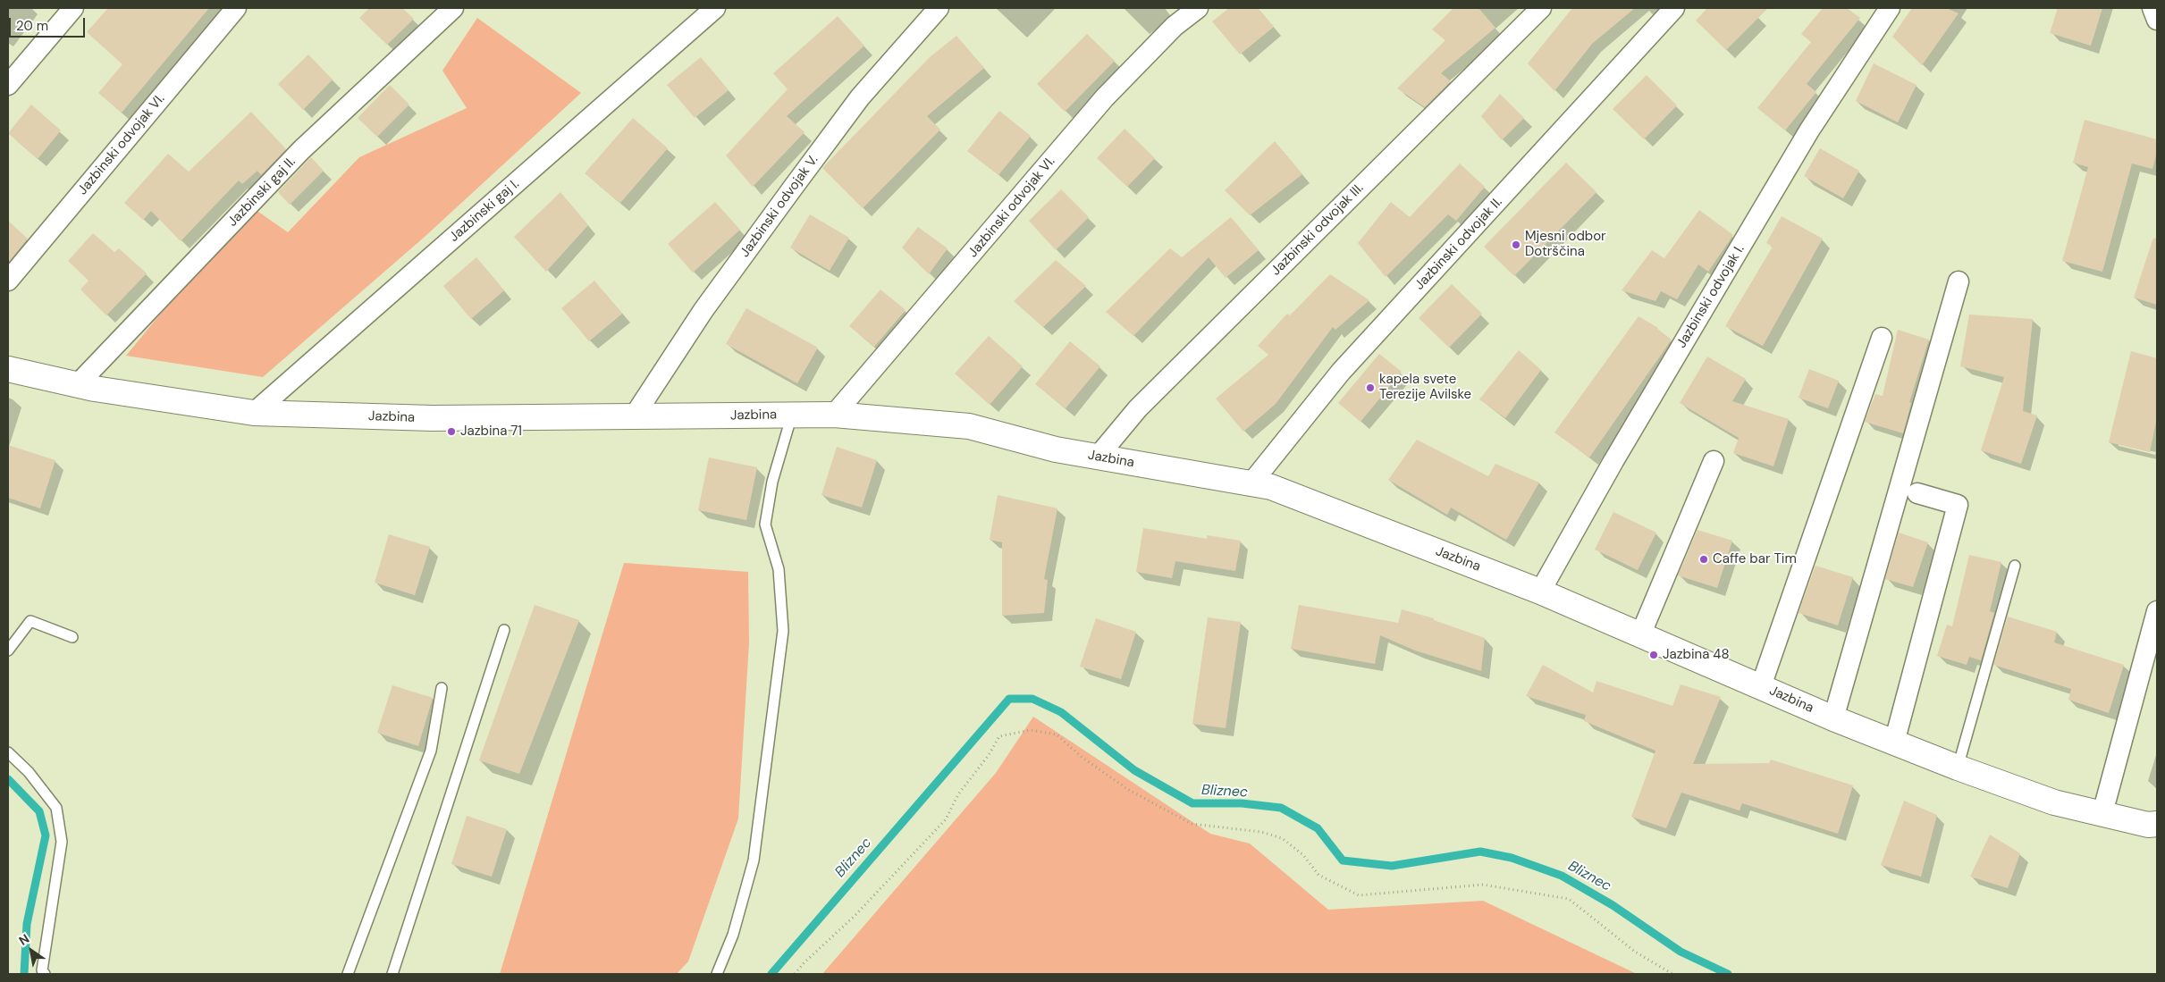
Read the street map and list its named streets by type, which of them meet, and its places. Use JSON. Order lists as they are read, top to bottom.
{
  "streets": {
    "street": [
      "Jazbinski odvojak VI.",
      "Jazbinski gaj II.",
      "Jazbinski odvojak V.",
      "Jazbinski gaj I.",
      "Jazbinski odvojak III.",
      "Jazbinski odvojak II.",
      "Jazbinski odvojak I.",
      "Jazbina"
    ]
  },
  "crossings": [
    ["Jazbinski odvojak VI.", "Jazbina"],
    ["Jazbinski gaj II.", "Jazbina"],
    ["Jazbinski odvojak V.", "Jazbina"],
    ["Jazbinski gaj I.", "Jazbina"],
    ["Jazbinski odvojak III.", "Jazbina"],
    ["Jazbinski odvojak II.", "Jazbina"],
    ["Jazbinski odvojak I.", "Jazbina"]
  ],
  "water": ["Bliznec"],
  "places": [
    "Mjesni odbor Dotrščina",
    "kapela svete Terezije Avilske",
    "Jazbina 71",
    "Caffe bar Tim",
    "Jazbina 48"
  ],
  "scale_bar": "20 m",
  "north": "top left"
}
